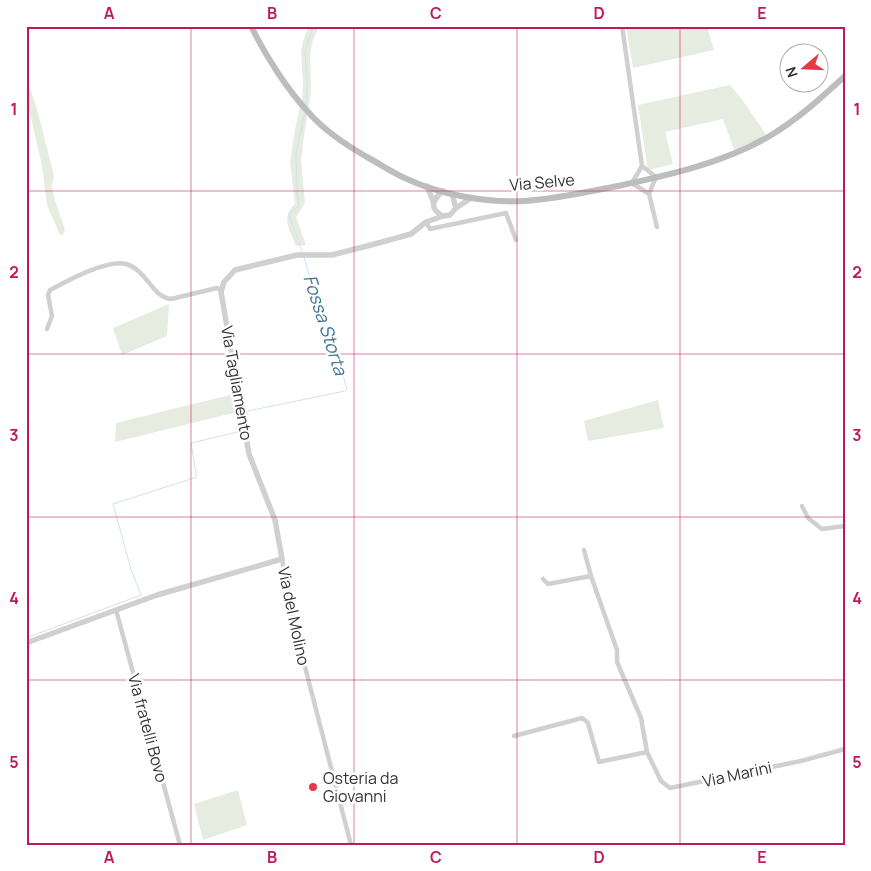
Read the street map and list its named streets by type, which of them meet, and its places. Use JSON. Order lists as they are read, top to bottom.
{
  "streets": {
    "main road": ["Via Selve"],
    "street": [
      "Via Tagliamento",
      "Via del Molino",
      "Via fratelli Bovo",
      "Via Marini"
    ]
  },
  "crossings": [
    ["Via Tagliamento", "Via del Molino"],
    ["Via del Molino", "Via fratelli Bovo"]
  ],
  "water": ["Fossa Storta"],
  "places": ["Osteria da Giovanni"],
  "north": "left",
  "grid": {
    "columns": [
      "A",
      "B",
      "C",
      "D",
      "E"
    ],
    "rows": [
      "1",
      "2",
      "3",
      "4",
      "5"
    ]
  }
}
